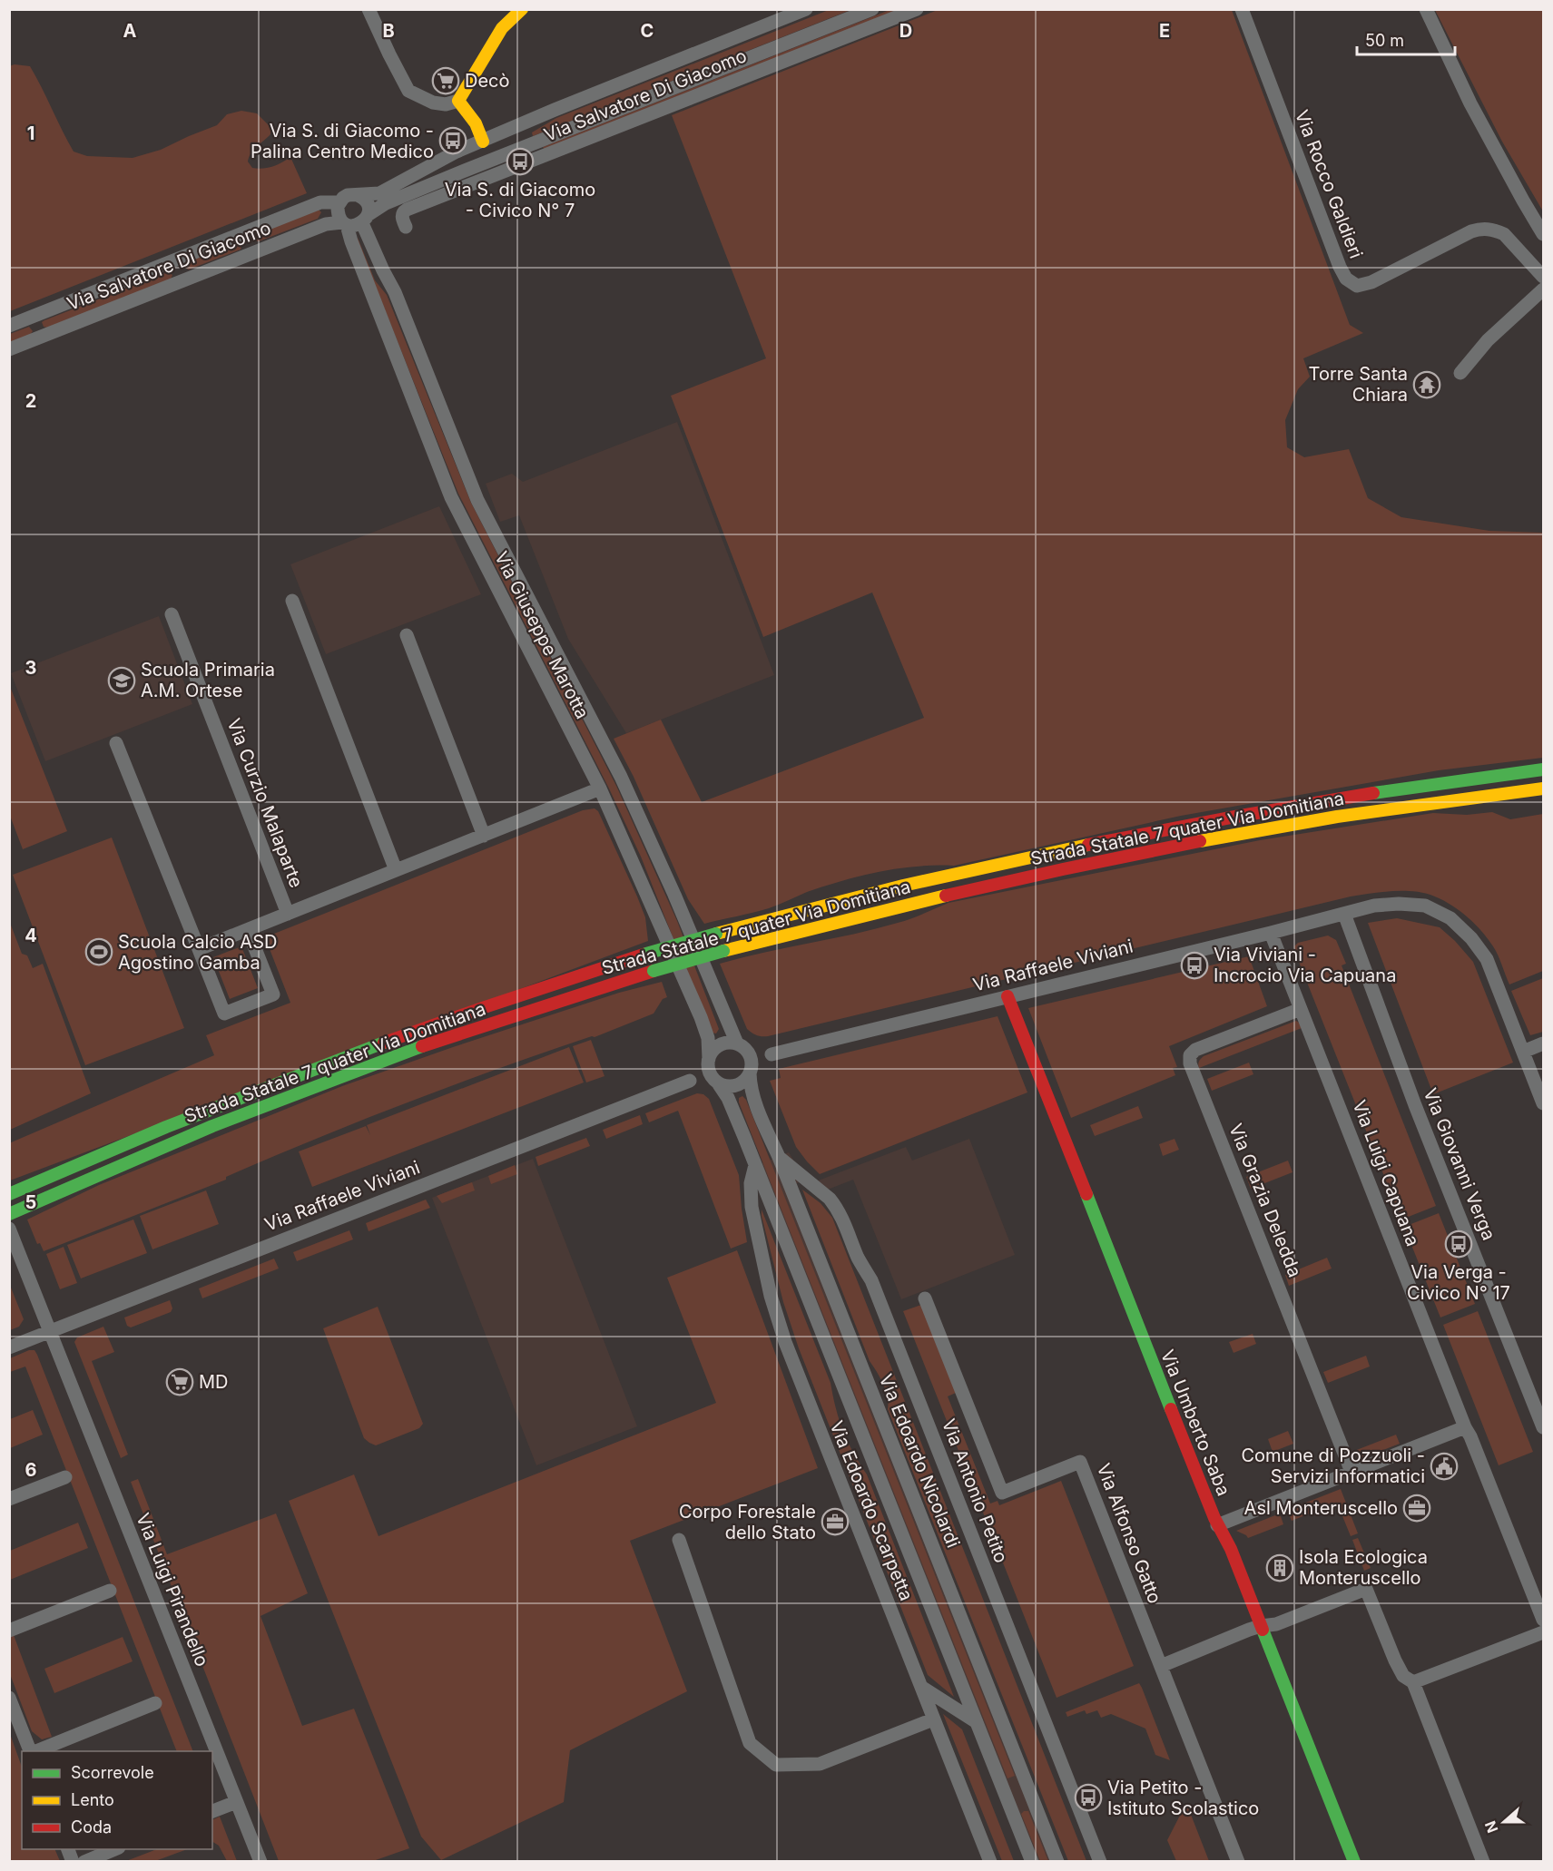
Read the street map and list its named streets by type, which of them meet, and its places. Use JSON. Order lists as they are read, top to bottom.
{
  "streets": {
    "main road": ["Strada Statale 7 quater Via Domitiana", "Via Umberto Saba"],
    "street": [
      "Via Salvatore Di Giacomo",
      "Via Rocco Galdieri",
      "Via Giuseppe Marotta",
      "Via Curzio Malaparte",
      "Via Raffaele Viviani",
      "Via Giovanni Verga",
      "Via Luigi Capuana",
      "Via Grazia Deledda",
      "Via Edoardo Nicolardi",
      "Via Antonio Petito",
      "Via Edoardo Scarpetta",
      "Via Alfonso Gatto",
      "Via Luigi Pirandello"
    ]
  },
  "crossings": [
    ["Via Salvatore Di Giacomo", "Via Giuseppe Marotta"],
    ["Via Giuseppe Marotta", "Via Curzio Malaparte"],
    ["Via Giuseppe Marotta", "Via Edoardo Nicolardi"],
    ["Via Raffaele Viviani", "Via Giovanni Verga"],
    ["Via Raffaele Viviani", "Via Luigi Capuana"],
    ["Via Raffaele Viviani", "Via Umberto Saba"],
    ["Via Raffaele Viviani", "Via Luigi Pirandello"],
    ["Via Luigi Capuana", "Via Grazia Deledda"],
    ["Via Edoardo Nicolardi", "Via Antonio Petito"]
  ],
  "places": {
    "supermarket": ["Decò", "MD"],
    "bus stop": [
      "Via S. di Giacomo - Palina Centro Medico",
      "Via S. di Giacomo - Civico N° 7",
      "Via Viviani - Incrocio Via Capuana",
      "Via Verga - Civico N° 17",
      "Via Petito - Istituto Scolastico"
    ],
    "temple": ["Torre Santa Chiara"],
    "school or university": ["Scuola Primaria A.M. Ortese"],
    "sports": ["Scuola Calcio ASD Agostino Gamba"],
    "public building": ["Comune di Pozzuoli - Servizi Informatici"],
    "office": ["Asl Monteruscello", "Corpo Forestale dello Stato"],
    "building": ["Isola Ecologica Monteruscello"]
  },
  "legend": ["Scorrevole", "Lento", "Coda"],
  "scale_bar": "50 m",
  "north": "left",
  "grid": {
    "columns": [
      "A",
      "B",
      "C",
      "D",
      "E"
    ],
    "rows": [
      "1",
      "2",
      "3",
      "4",
      "5",
      "6"
    ]
  }
}
